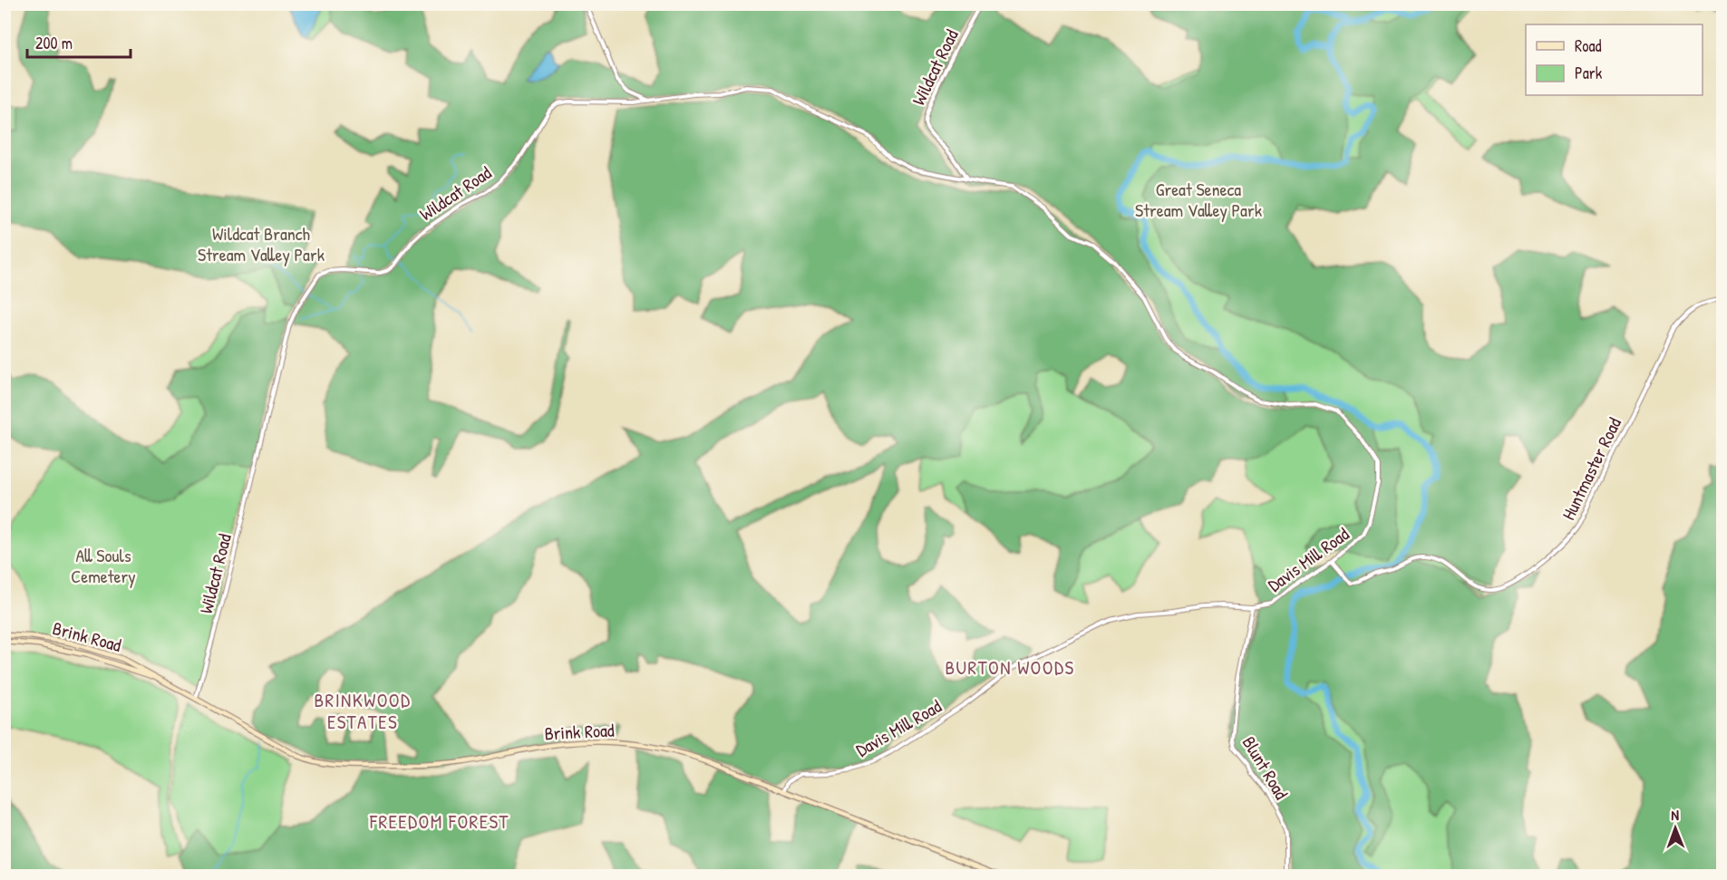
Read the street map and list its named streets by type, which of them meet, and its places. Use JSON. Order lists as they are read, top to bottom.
{
  "streets": {
    "main road": ["Brink Road"],
    "street": [
      "Wildcat Road",
      "Huntmaster Road",
      "Davis Mill Road",
      "Blunt Road"
    ]
  },
  "crossings": [
    ["Wildcat Road", "Davis Mill Road"],
    ["Wildcat Road", "Brink Road"],
    ["Huntmaster Road", "Davis Mill Road"],
    ["Davis Mill Road", "Brink Road"],
    ["Davis Mill Road", "Blunt Road"]
  ],
  "districts": ["BURTON WOODS", "BRINKWOOD ESTATES", "FREEDOM FOREST"],
  "parks": ["Great Seneca Stream Valley Park", "Wildcat Branch Stream Valley Park", "All Souls Cemetery"],
  "legend": ["Road", "Park"],
  "scale_bar": "200 m",
  "north": "top"
}
